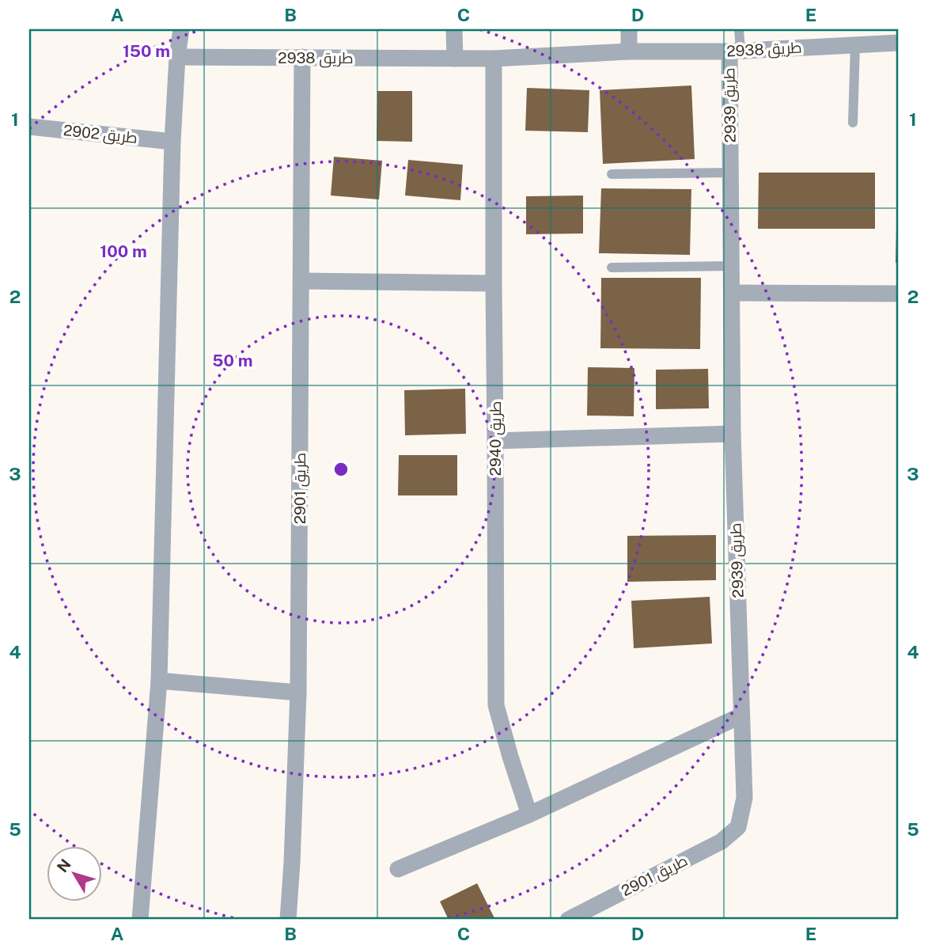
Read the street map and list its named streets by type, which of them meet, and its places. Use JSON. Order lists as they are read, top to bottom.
{
  "streets": {
    "street": [
      "طريق 2938",
      "طريق 2939",
      "طريق 2902",
      "طريق 2940",
      "طريق 2901"
    ]
  },
  "crossings": [
    ["طريق 2938", "طريق 2939"],
    ["طريق 2938", "طريق 2940"],
    ["طريق 2938", "طريق 2901"],
    ["طريق 2939", "طريق 2901"]
  ],
  "north": "top left",
  "grid": {
    "columns": [
      "A",
      "B",
      "C",
      "D",
      "E"
    ],
    "rows": [
      "1",
      "2",
      "3",
      "4",
      "5"
    ]
  },
  "rings": ["150 m", "100 m", "50 m"]
}
